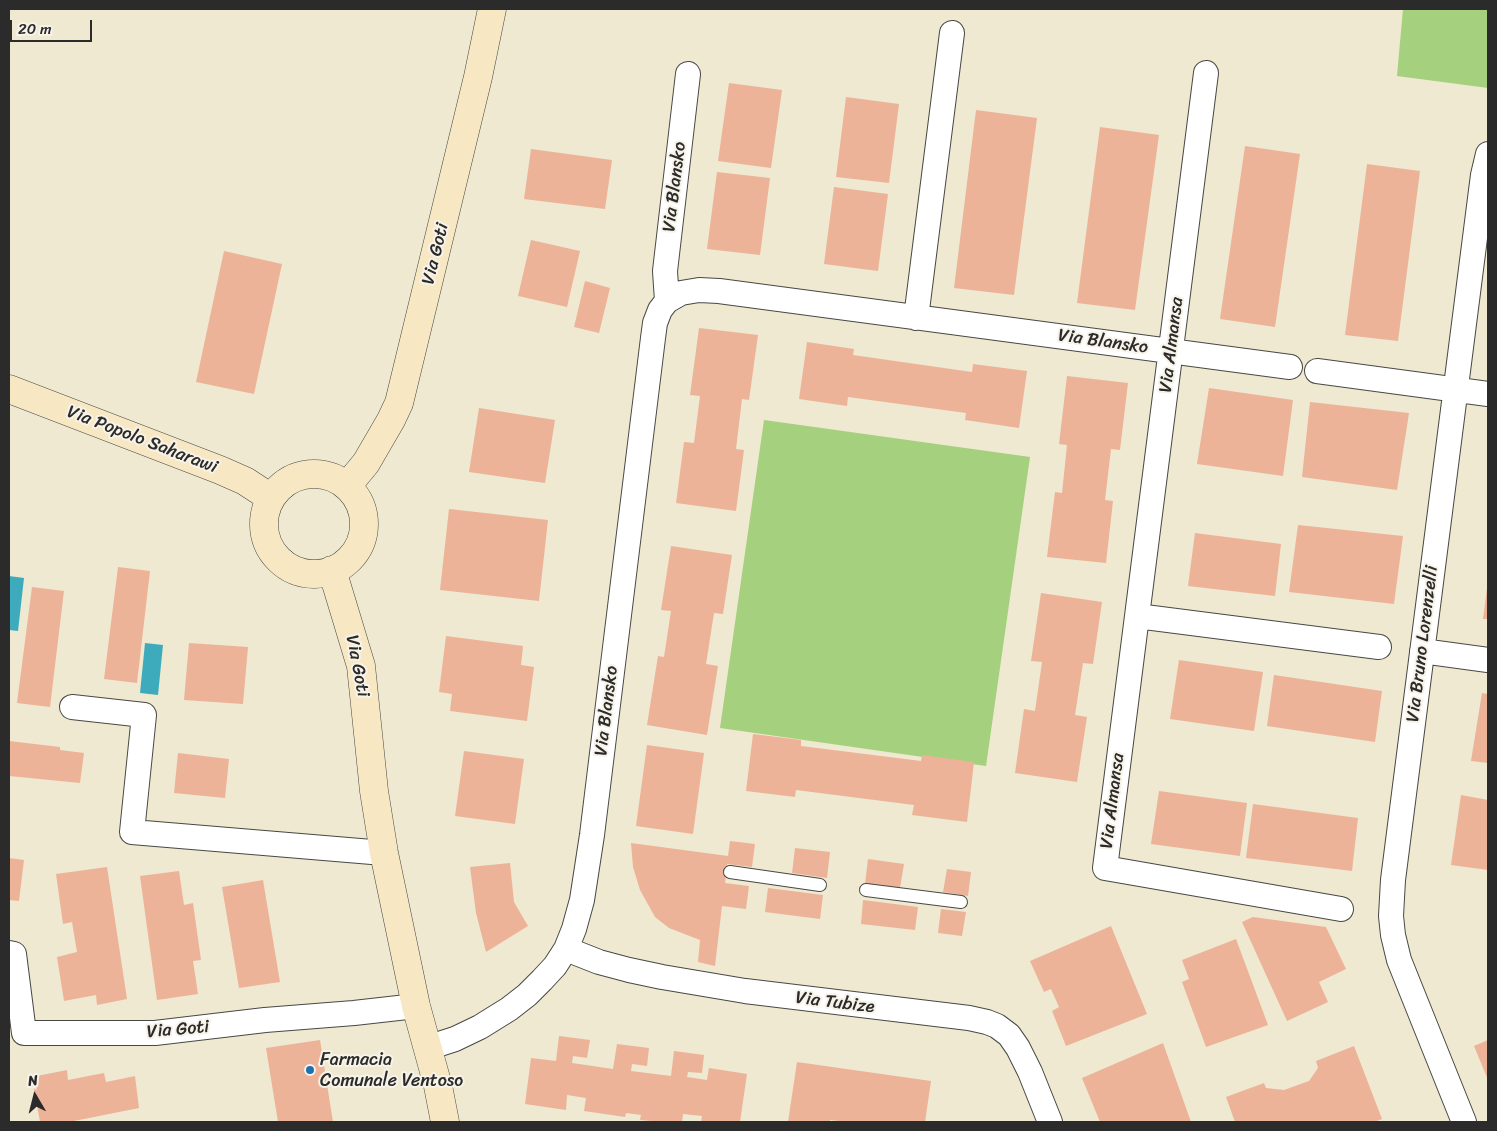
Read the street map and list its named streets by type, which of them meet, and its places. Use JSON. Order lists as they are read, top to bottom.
{
  "streets": {
    "street": [
      "Via Blansko",
      "Via Goti",
      "Via Almansa",
      "Via Popolo Saharawi",
      "Via Bruno Lorenzelli",
      "Via Tubize"
    ]
  },
  "crossings": [
    ["Via Blansko", "Via Goti"],
    ["Via Blansko", "Via Almansa"],
    ["Via Blansko", "Via Tubize"],
    ["Via Goti", "Via Popolo Saharawi"]
  ],
  "places": ["Farmacia Comunale Ventoso"],
  "scale_bar": "20 m",
  "north": "top"
}
